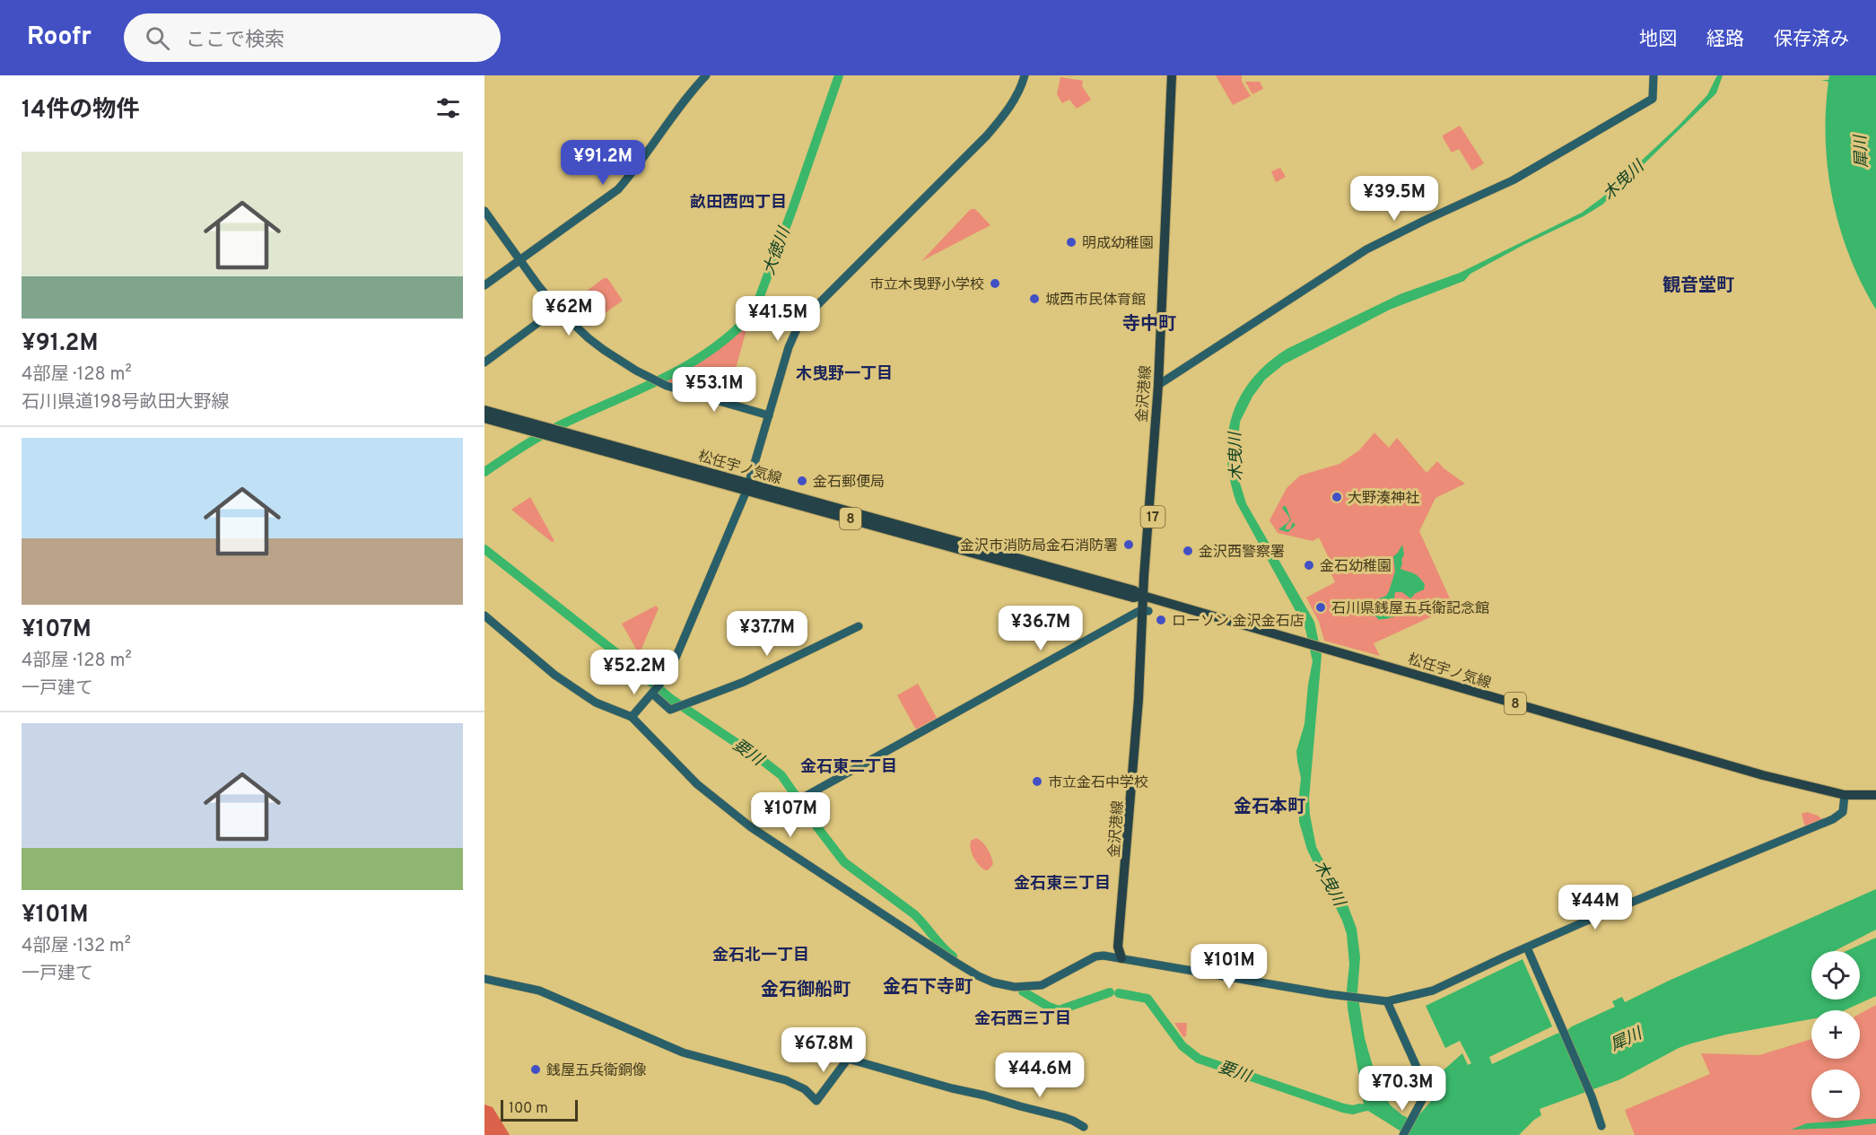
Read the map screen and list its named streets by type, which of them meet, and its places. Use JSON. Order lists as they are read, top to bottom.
{
  "streets": {
    "main road": [
      "金沢港線",
      "松任宇ノ気線",
      "17",
      "8"
    ]
  },
  "crossings": [
    ["金沢港線", "松任宇ノ気線"]
  ],
  "districts": [
    "畝田西四丁目",
    "観音堂町",
    "寺中町",
    "木曳野一丁目",
    "金石東二丁目",
    "金石本町",
    "金石東三丁目",
    "金石北一丁目",
    "金石下寺町",
    "金石御船町",
    "金石西三丁目"
  ],
  "water": [
    "犀川",
    "木曳川",
    "大徳川",
    "要川"
  ],
  "places": [
    "明成幼稚園",
    "市立木曳野小学校",
    "城西市民体育館",
    "金石郵便局",
    "大野湊神社",
    "金沢市消防局金石消防署",
    "金沢西警察署",
    "金石幼稚園",
    "石川県銭屋五兵衛記念館",
    "ローソン 金沢金石店",
    "市立金石中学校",
    "銭屋五兵衛銅像"
  ],
  "scale_bar": "100 m",
  "page": {
    "header": "Roofr",
    "search": "ここで検索",
    "nav": ["地図", "経路", "保存済み"],
    "heading": "14件の物件",
    "list": [
      {
        "name": "¥91.2M",
        "note": "4部屋 · 128 m² · 石川県道198号畝田大野線"
      },
      {
        "name": "¥107M",
        "note": "4部屋 · 128 m² · 一戸建て"
      },
      {
        "name": "¥101M",
        "note": "4部屋 · 132 m² · 一戸建て"
      }
    ],
    "price": [
      "¥91.2M",
      "¥39.5M",
      "¥62M",
      "¥41.5M",
      "¥53.1M",
      "¥36.7M",
      "¥37.7M",
      "¥52.2M",
      "¥107M",
      "¥44M",
      "¥101M",
      "¥67.8M",
      "¥44.6M",
      "¥70.3M"
    ],
    "map_buttons": ["+", "−"],
    "scale": "100 m"
  }
}
